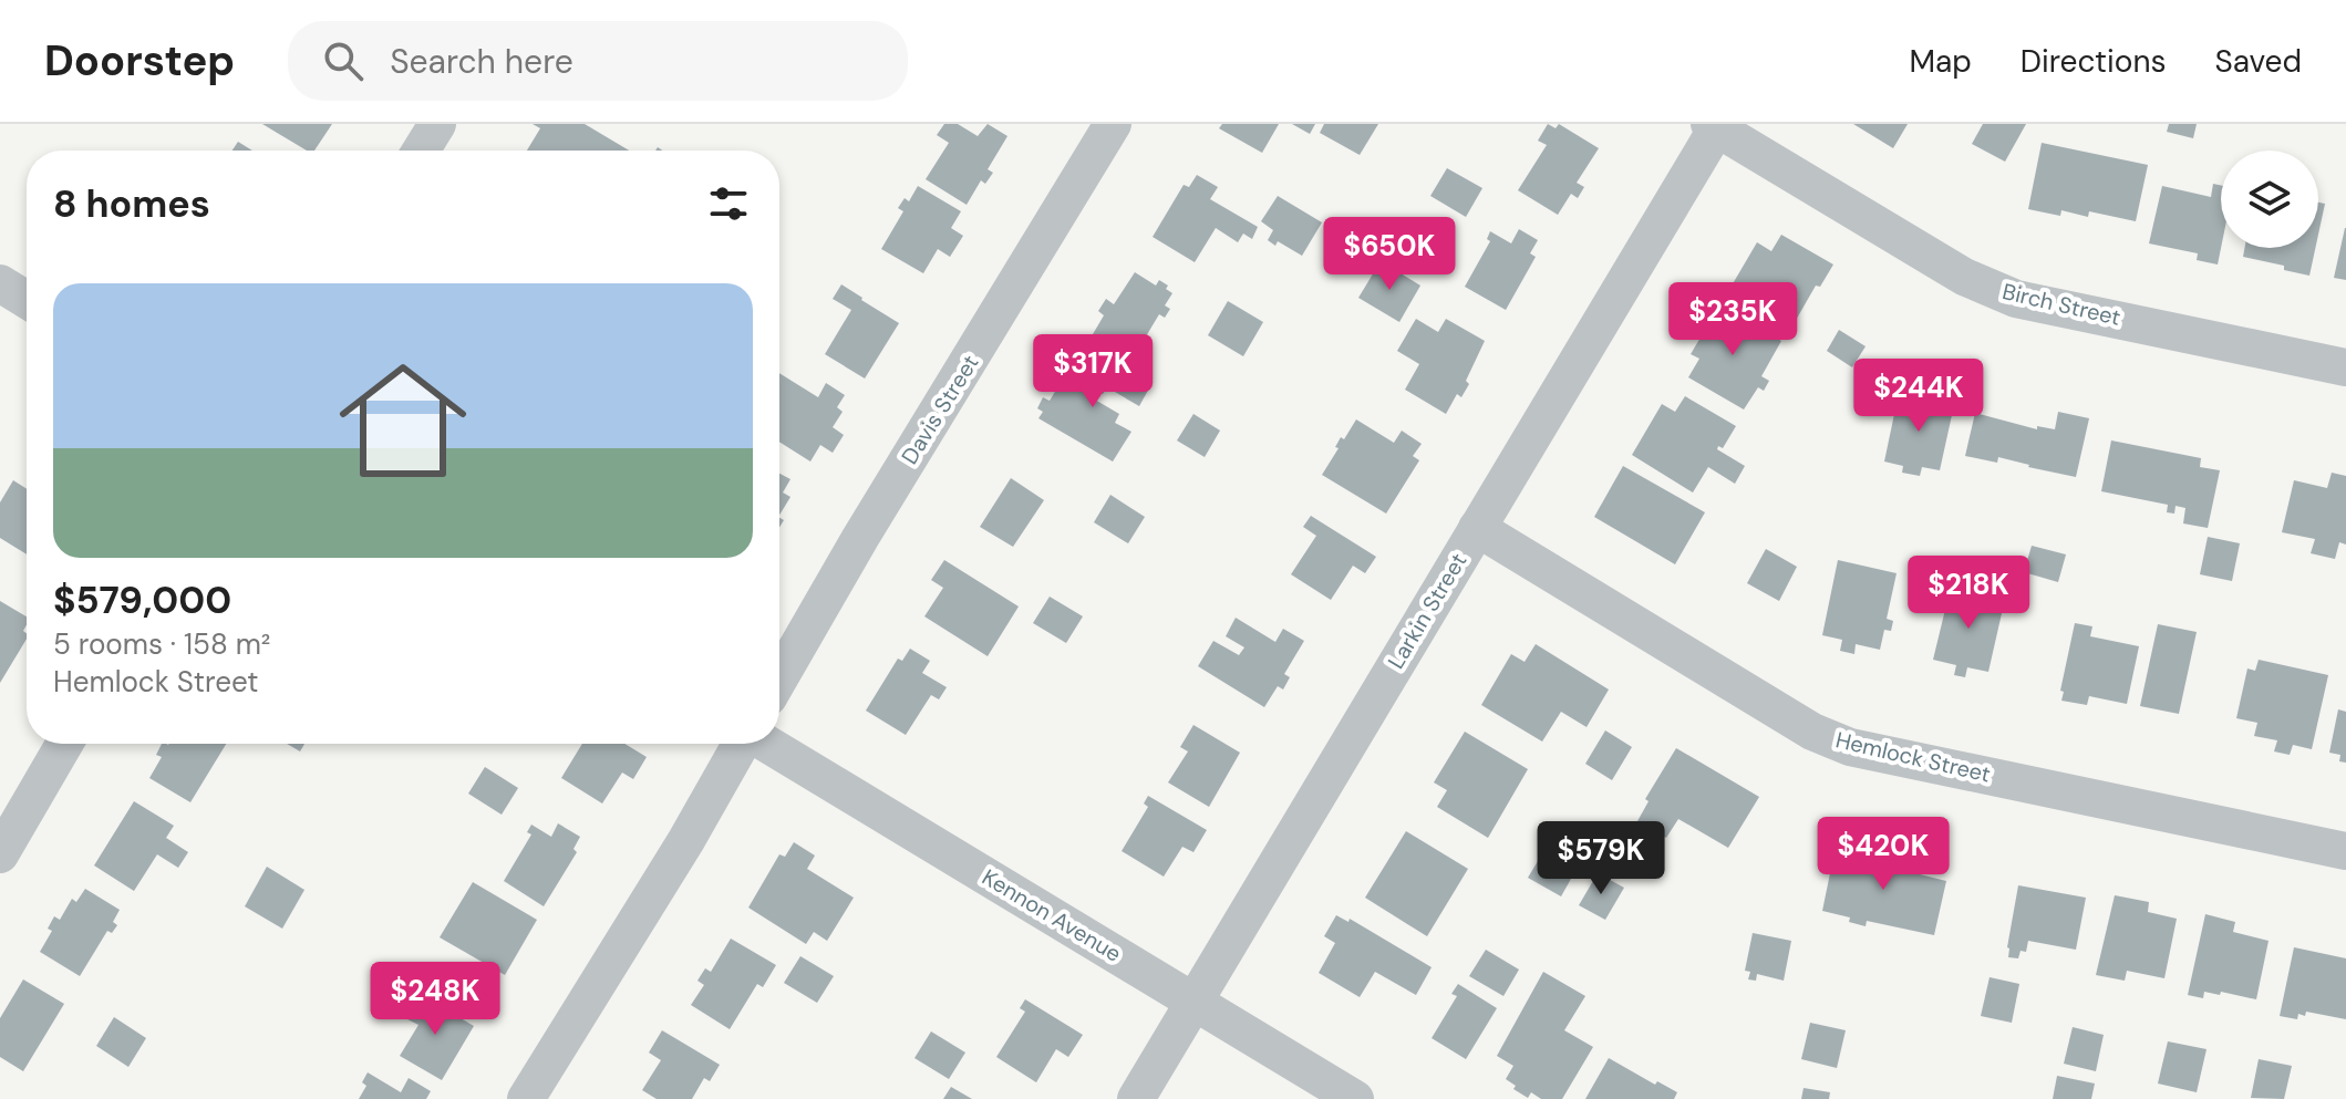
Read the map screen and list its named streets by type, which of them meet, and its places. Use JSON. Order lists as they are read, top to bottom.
{
  "streets": {
    "street": [
      "Birch Street",
      "Davis Street",
      "Larkin Street",
      "Hemlock Street",
      "Kennon Avenue"
    ]
  },
  "crossings": [
    ["Birch Street", "Larkin Street"],
    ["Larkin Street", "Hemlock Street"],
    ["Larkin Street", "Kennon Avenue"]
  ],
  "page": {
    "header": "Doorstep",
    "search": "Search here",
    "nav": ["Map", "Directions", "Saved"],
    "heading": "8 homes",
    "price": [
      "$650K",
      "$235K",
      "$317K",
      "$244K",
      "$218K",
      "$420K",
      "$579K",
      "$248K"
    ],
    "list": [
      {
        "name": "$579,000",
        "note": "5 rooms · 158 m² · Hemlock Street"
      }
    ]
  }
}
